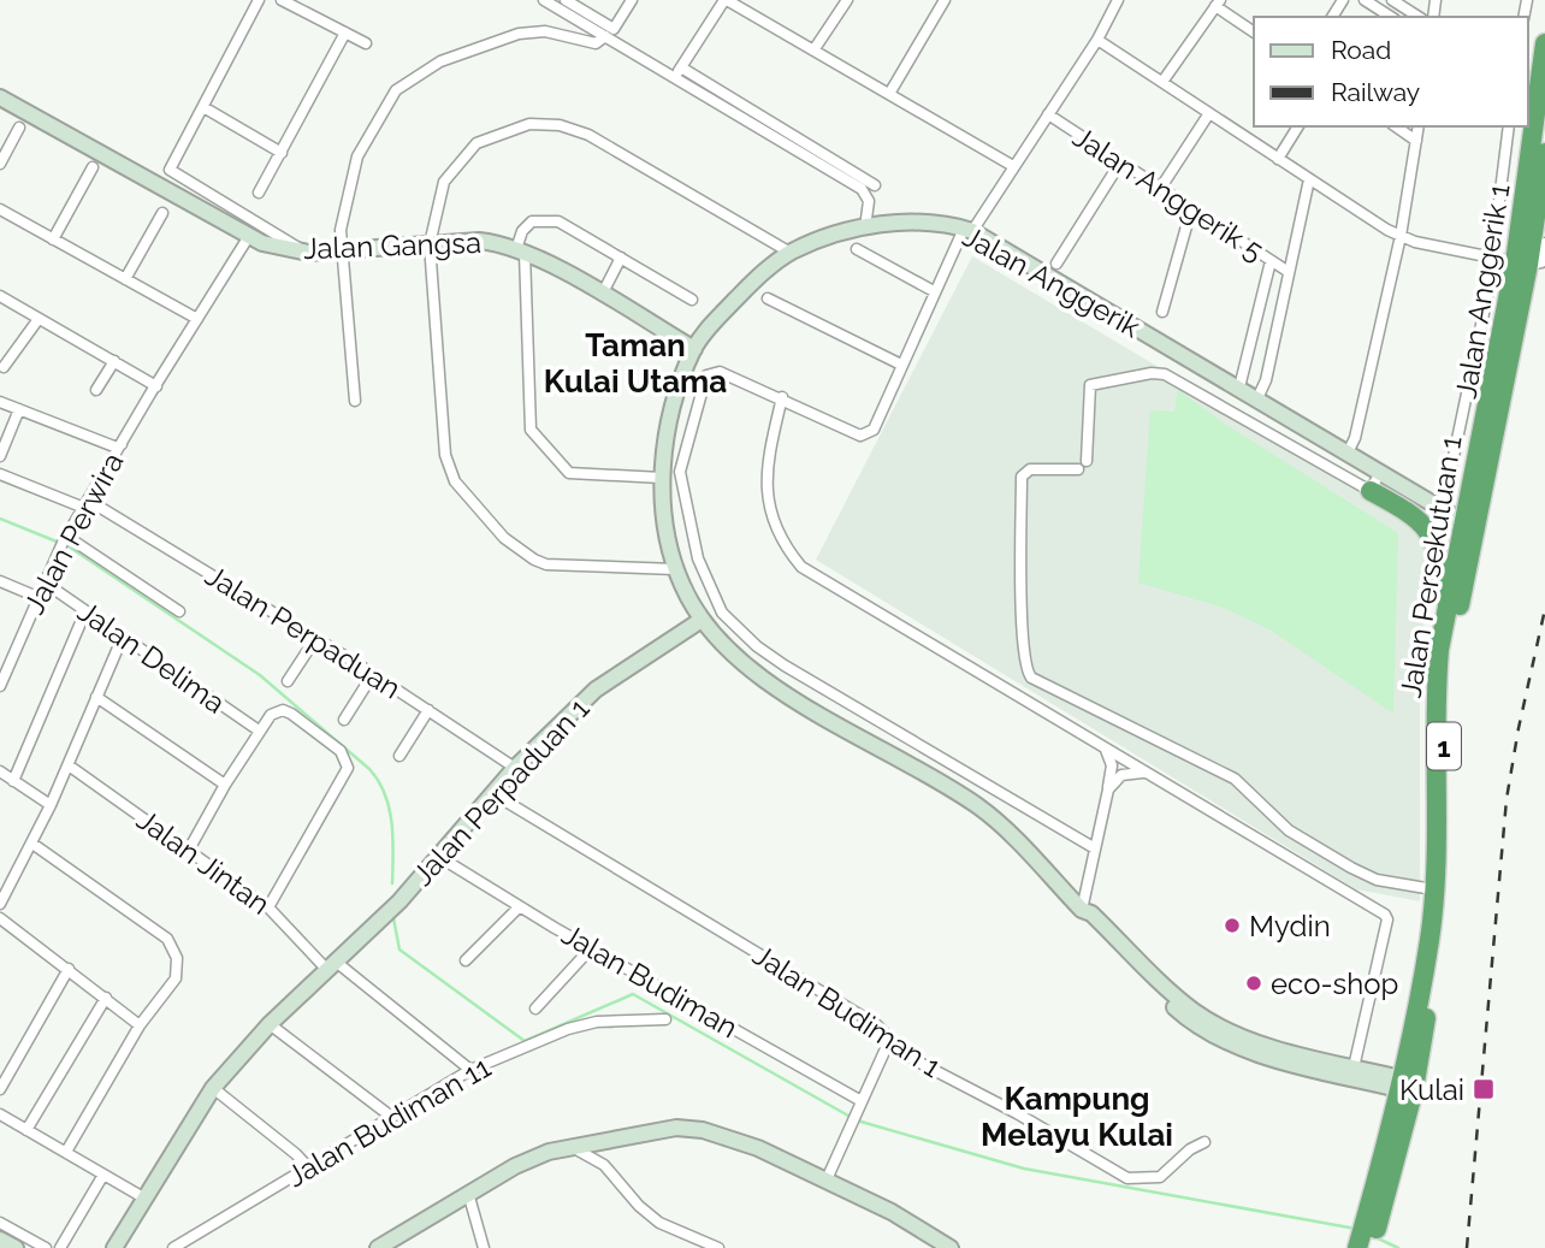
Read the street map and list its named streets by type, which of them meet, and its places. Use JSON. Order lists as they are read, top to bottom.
{
  "streets": {
    "highway": ["Jalan Persekutuan 1", "1"],
    "street": [
      "Jalan Anggerik 5",
      "Jalan Gangsa",
      "Jalan Anggerik",
      "Jalan Anggerik 1",
      "Jalan Perwira",
      "Jalan Perpaduan",
      "Jalan Delima",
      "Jalan Perpaduan 1",
      "Jalan Jintan",
      "Jalan Budiman",
      "Jalan Budiman 1",
      "Jalan Budiman 11"
    ]
  },
  "crossings": [
    ["Jalan Gangsa", "Jalan Anggerik"],
    ["Jalan Gangsa", "Jalan Perwira"],
    ["Jalan Anggerik", "Jalan Anggerik 1"],
    ["Jalan Anggerik", "Jalan Persekutuan 1"],
    ["Jalan Anggerik", "Jalan Perpaduan 1"],
    ["Jalan Perwira", "Jalan Perpaduan"],
    ["Jalan Perwira", "Jalan Delima"],
    ["Jalan Perpaduan", "Jalan Perpaduan 1"],
    ["Jalan Perpaduan 1", "Jalan Jintan"],
    ["Jalan Perpaduan 1", "Jalan Budiman"],
    ["Jalan Perpaduan 1", "Jalan Budiman 1"],
    ["Jalan Jintan", "Jalan Budiman 11"]
  ],
  "districts": ["Taman Kulai Utama", "Kampung Melayu Kulai"],
  "places": {
    "other": ["Mydin", "eco-shop"],
    "transit": ["Kulai"]
  },
  "legend": ["Road", "Railway"]
}
